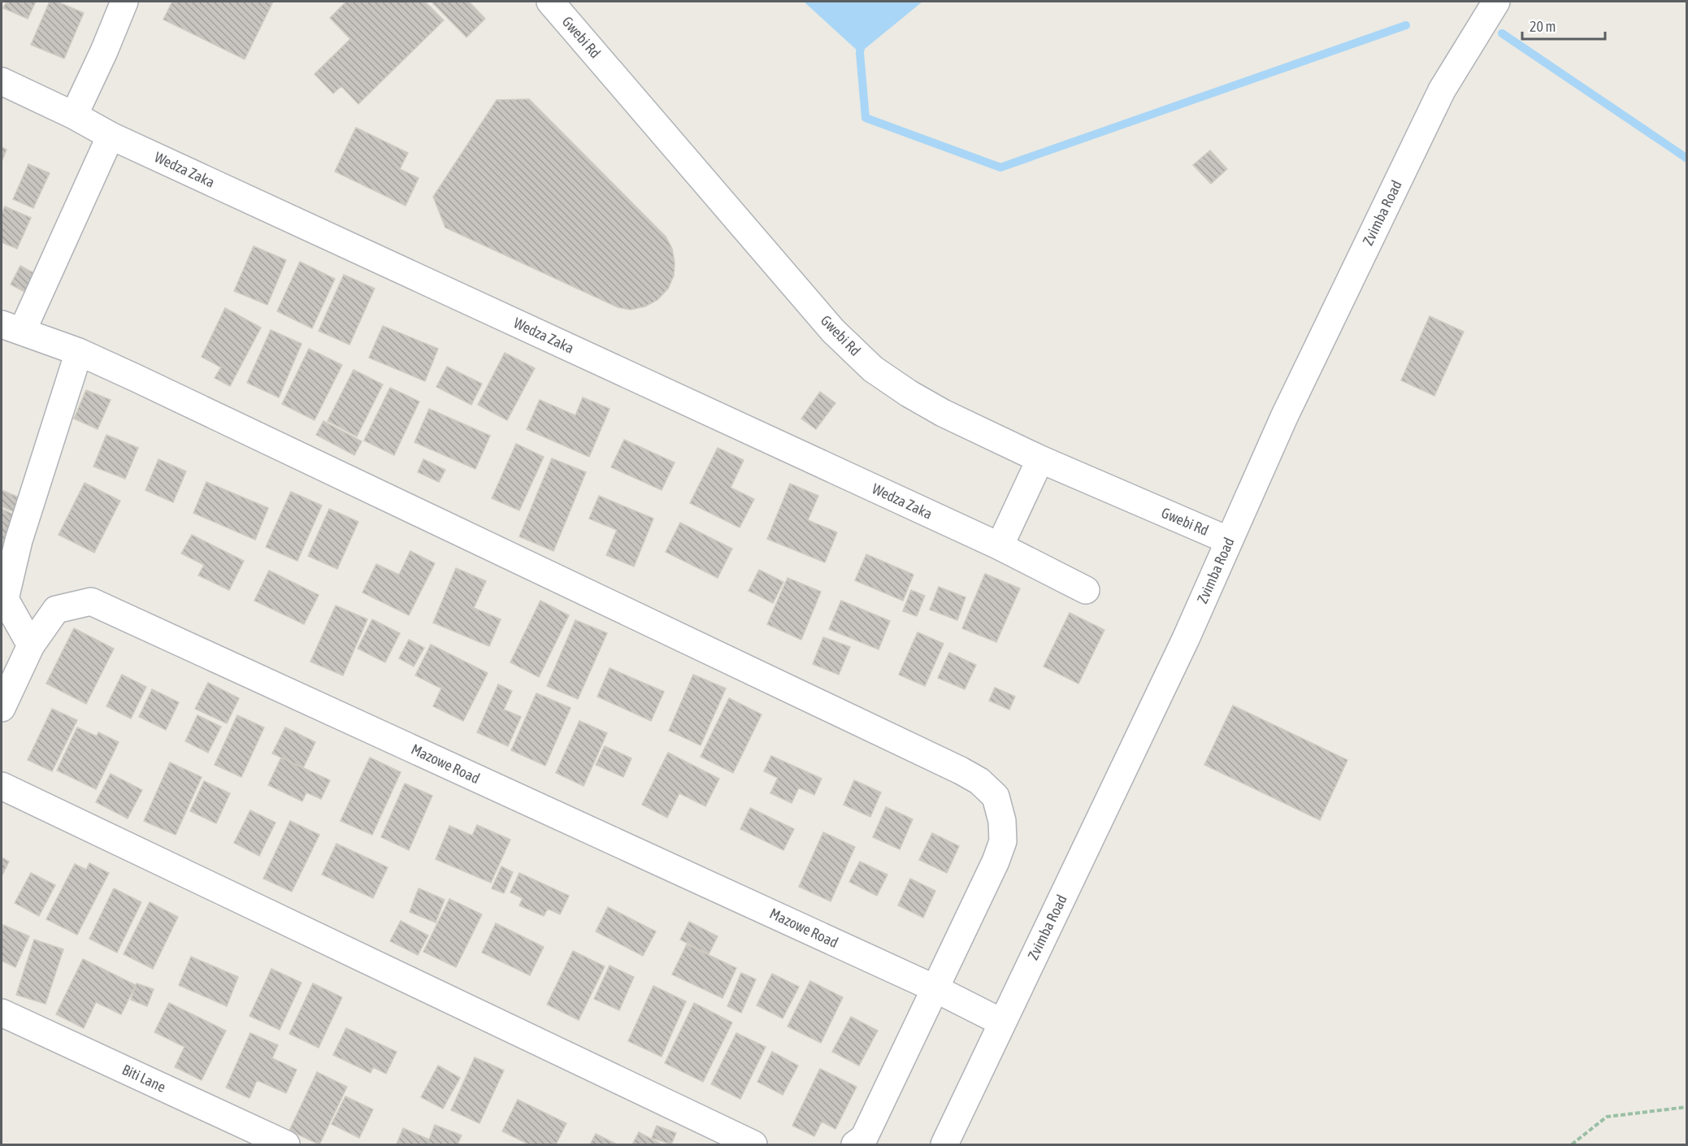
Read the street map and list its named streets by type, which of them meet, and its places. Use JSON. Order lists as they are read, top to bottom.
{
  "streets": {
    "street": [
      "Gwebi Rd",
      "Wedza Zaka",
      "Zvimba Road",
      "Mazowe Road",
      "Biti Lane"
    ]
  },
  "crossings": [
    ["Gwebi Rd", "Zvimba Road"],
    ["Zvimba Road", "Mazowe Road"]
  ],
  "scale_bar": "20 m"
}
